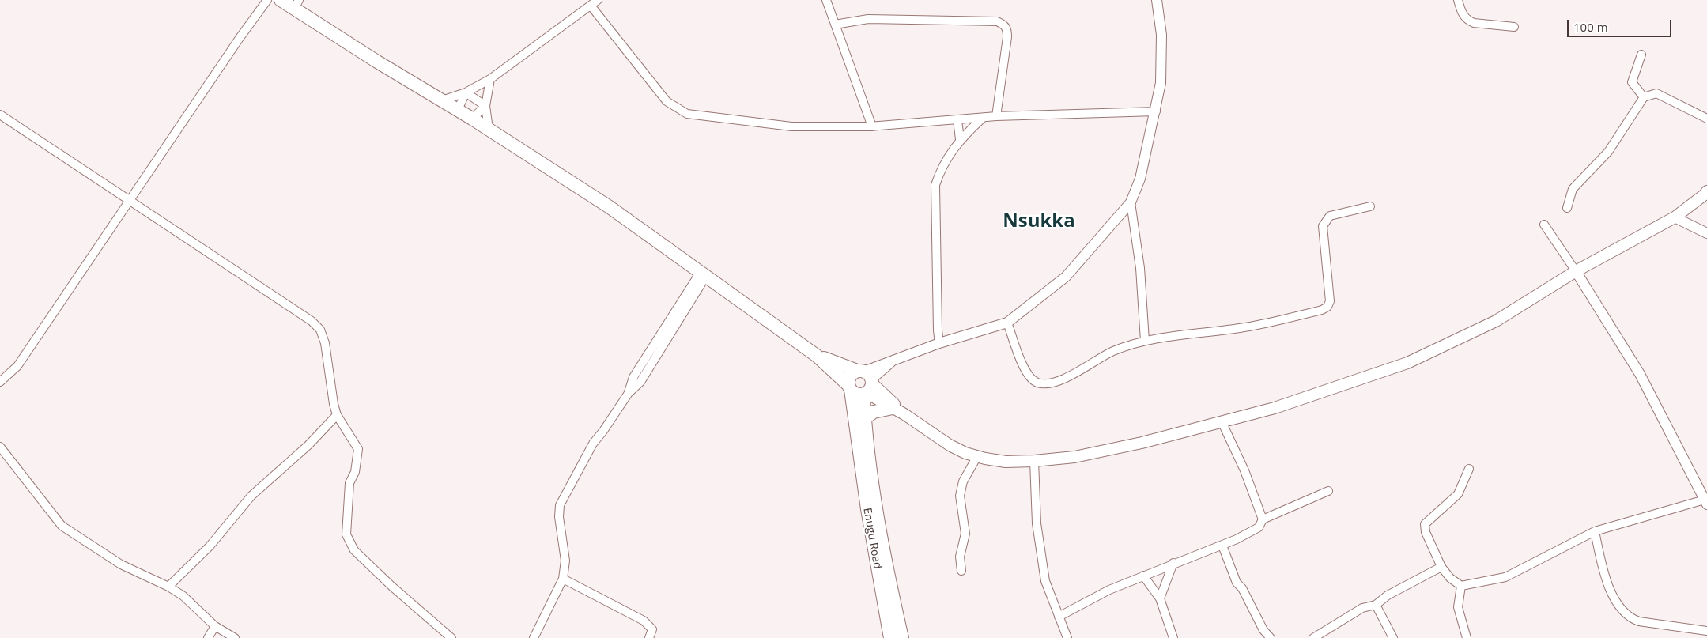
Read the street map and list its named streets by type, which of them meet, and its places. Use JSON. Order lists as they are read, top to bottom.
{
  "streets": {
    "main road": ["Enugu Road"]
  },
  "districts": ["Nsukka"],
  "scale_bar": "100 m"
}
